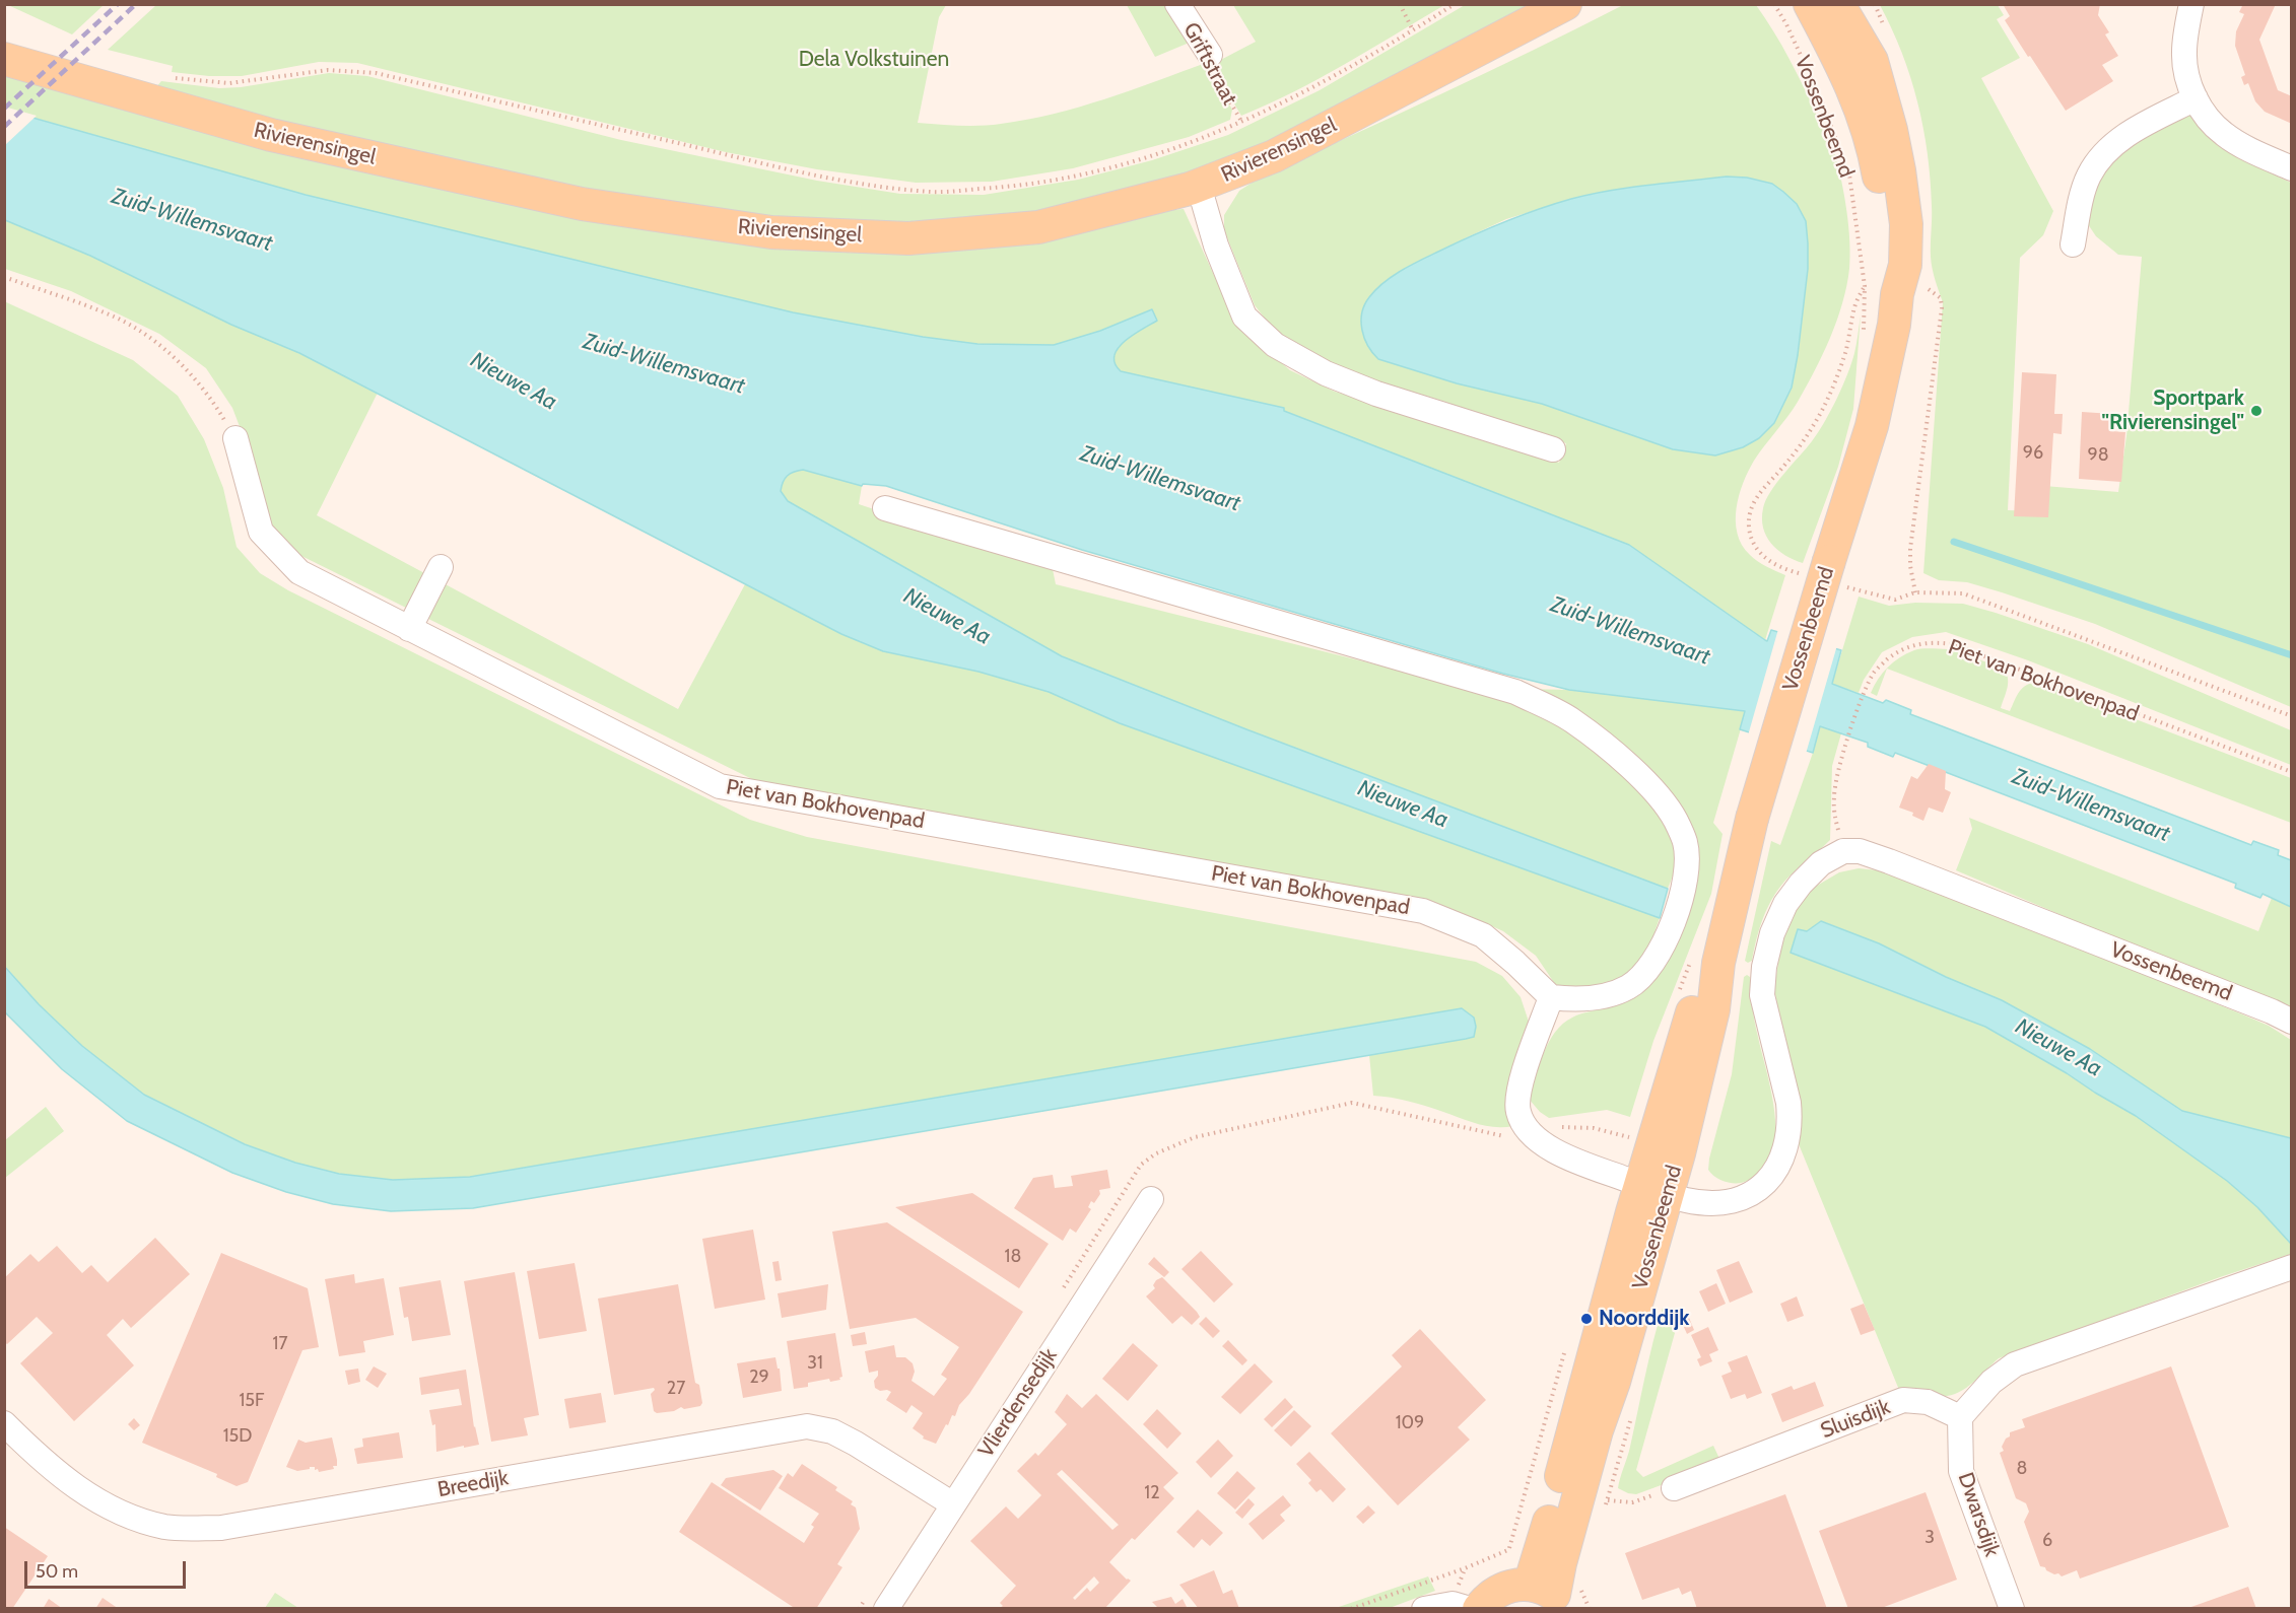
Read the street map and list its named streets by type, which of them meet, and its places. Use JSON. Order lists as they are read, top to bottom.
{
  "streets": {
    "main road": ["Vossenbeemd", "Rivierensingel"],
    "street": [
      "Griftstraat",
      "Piet van Bokhovenpad",
      "Vlierdensedijk",
      "Sluisdijk",
      "Breedijk",
      "Dwarsdijk"
    ]
  },
  "crossings": [
    ["Griftstraat", "Rivierensingel"],
    ["Vossenbeemd", "Piet van Bokhovenpad"],
    ["Vlierdensedijk", "Breedijk"],
    ["Sluisdijk", "Dwarsdijk"]
  ],
  "water": ["Zuid-Willemsvaart", "Nieuwe Aa"],
  "parks": ["Dela Volkstuinen"],
  "places": ["Sportpark \"Rivierensingel\"", "Noorddijk"],
  "house_numbers": [
    "96",
    "98",
    "18",
    "17",
    "31",
    "29",
    "27",
    "15F",
    "109",
    "15D",
    "8",
    "12",
    "3",
    "6"
  ],
  "scale_bar": "50 m"
}
